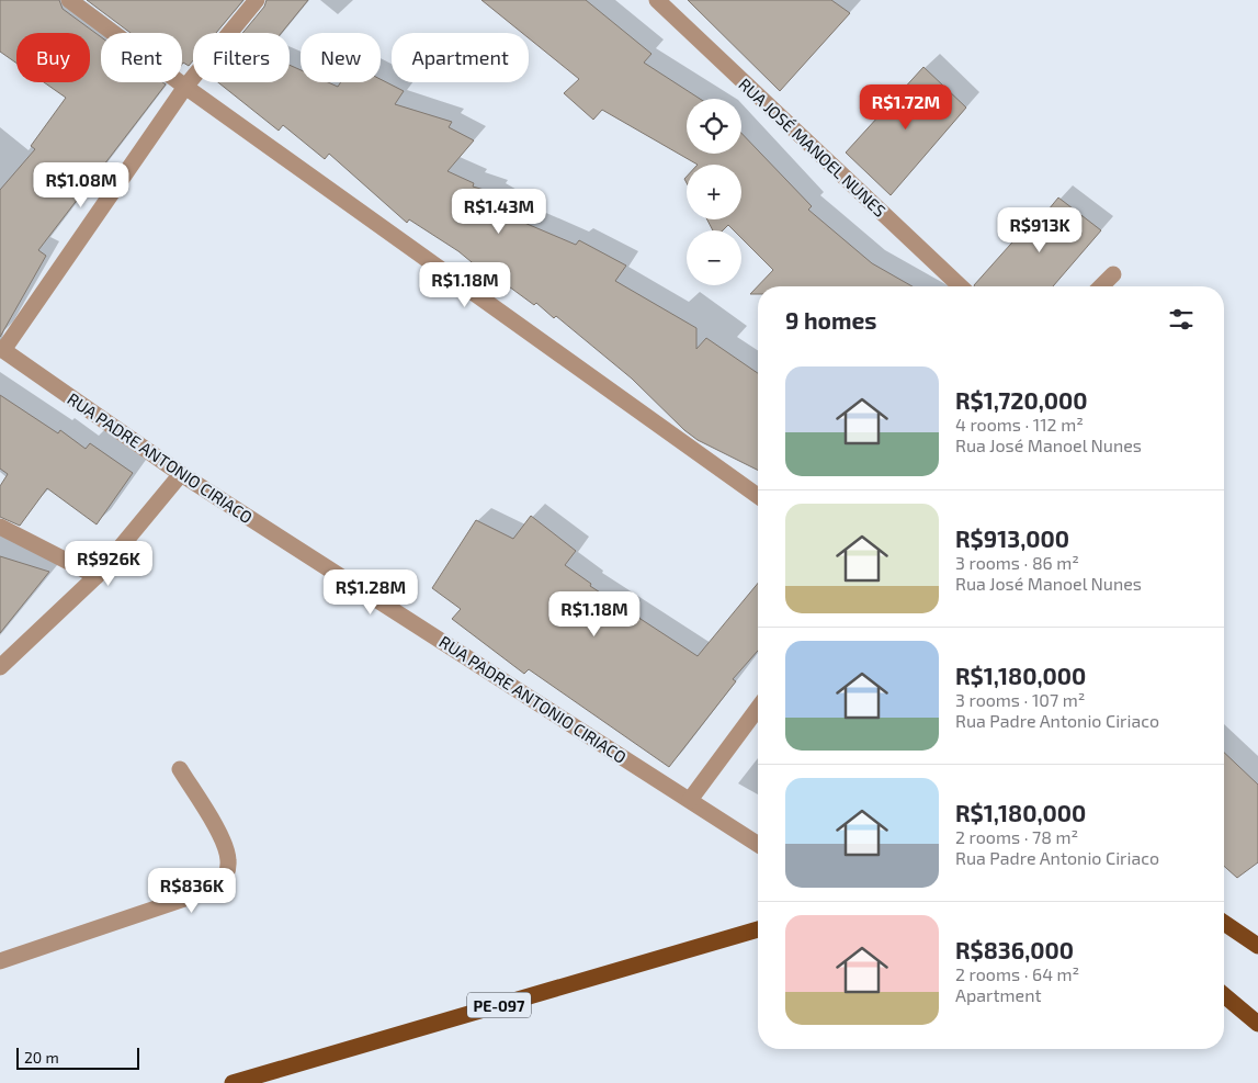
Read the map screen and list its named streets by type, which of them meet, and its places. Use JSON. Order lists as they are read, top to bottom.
{
  "streets": {
    "main road": ["PE-097"],
    "street": ["RUA JOSÉ MANOEL NUNES", "RUA PADRE ANTONIO CIRIACO"]
  },
  "scale_bar": "20 m",
  "page": {
    "chip": [
      "Buy",
      "Rent",
      "Filters",
      "New",
      "Apartment"
    ],
    "price": [
      "R$1.72M",
      "R$1.08M",
      "R$1.43M",
      "R$913K",
      "R$1.18M",
      "R$926K",
      "R$1.28M",
      "R$1.18M",
      "R$836K"
    ],
    "map_buttons": ["+", "−"],
    "heading": "9 homes",
    "list": [
      {
        "name": "R$1,720,000",
        "note": "4 rooms · 112 m² · Rua José Manoel Nunes"
      },
      {
        "name": "R$913,000",
        "note": "3 rooms · 86 m² · Rua José Manoel Nunes"
      },
      {
        "name": "R$1,180,000",
        "note": "3 rooms · 107 m² · Rua Padre Antonio Ciriaco"
      },
      {
        "name": "R$1,180,000",
        "note": "2 rooms · 78 m² · Rua Padre Antonio Ciriaco"
      },
      {
        "name": "R$836,000",
        "note": "2 rooms · 64 m² · Apartment"
      }
    ],
    "scale": "20 m"
  }
}
